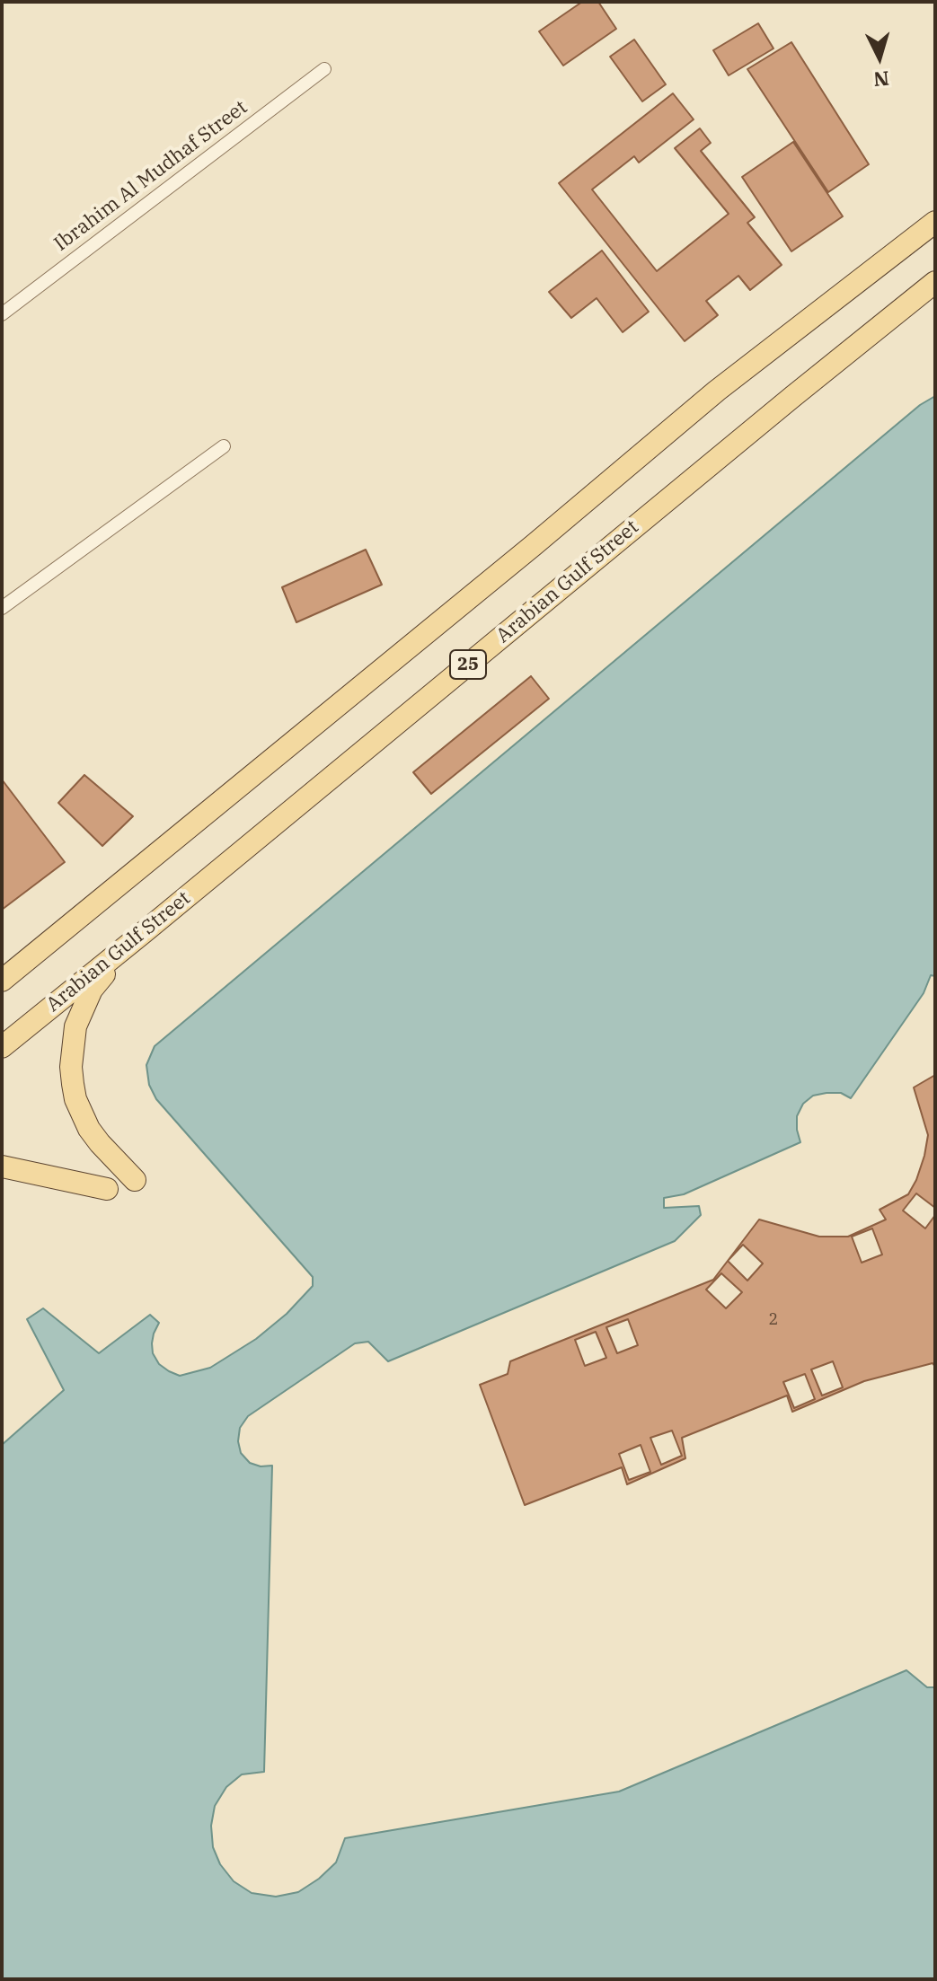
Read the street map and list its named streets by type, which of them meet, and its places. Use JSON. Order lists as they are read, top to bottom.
{
  "streets": {
    "main road": ["Arabian Gulf Street", "25"],
    "street": ["Ibrahim Al Mudhaf Street"]
  },
  "house_numbers": ["2"],
  "north": "bottom"
}
